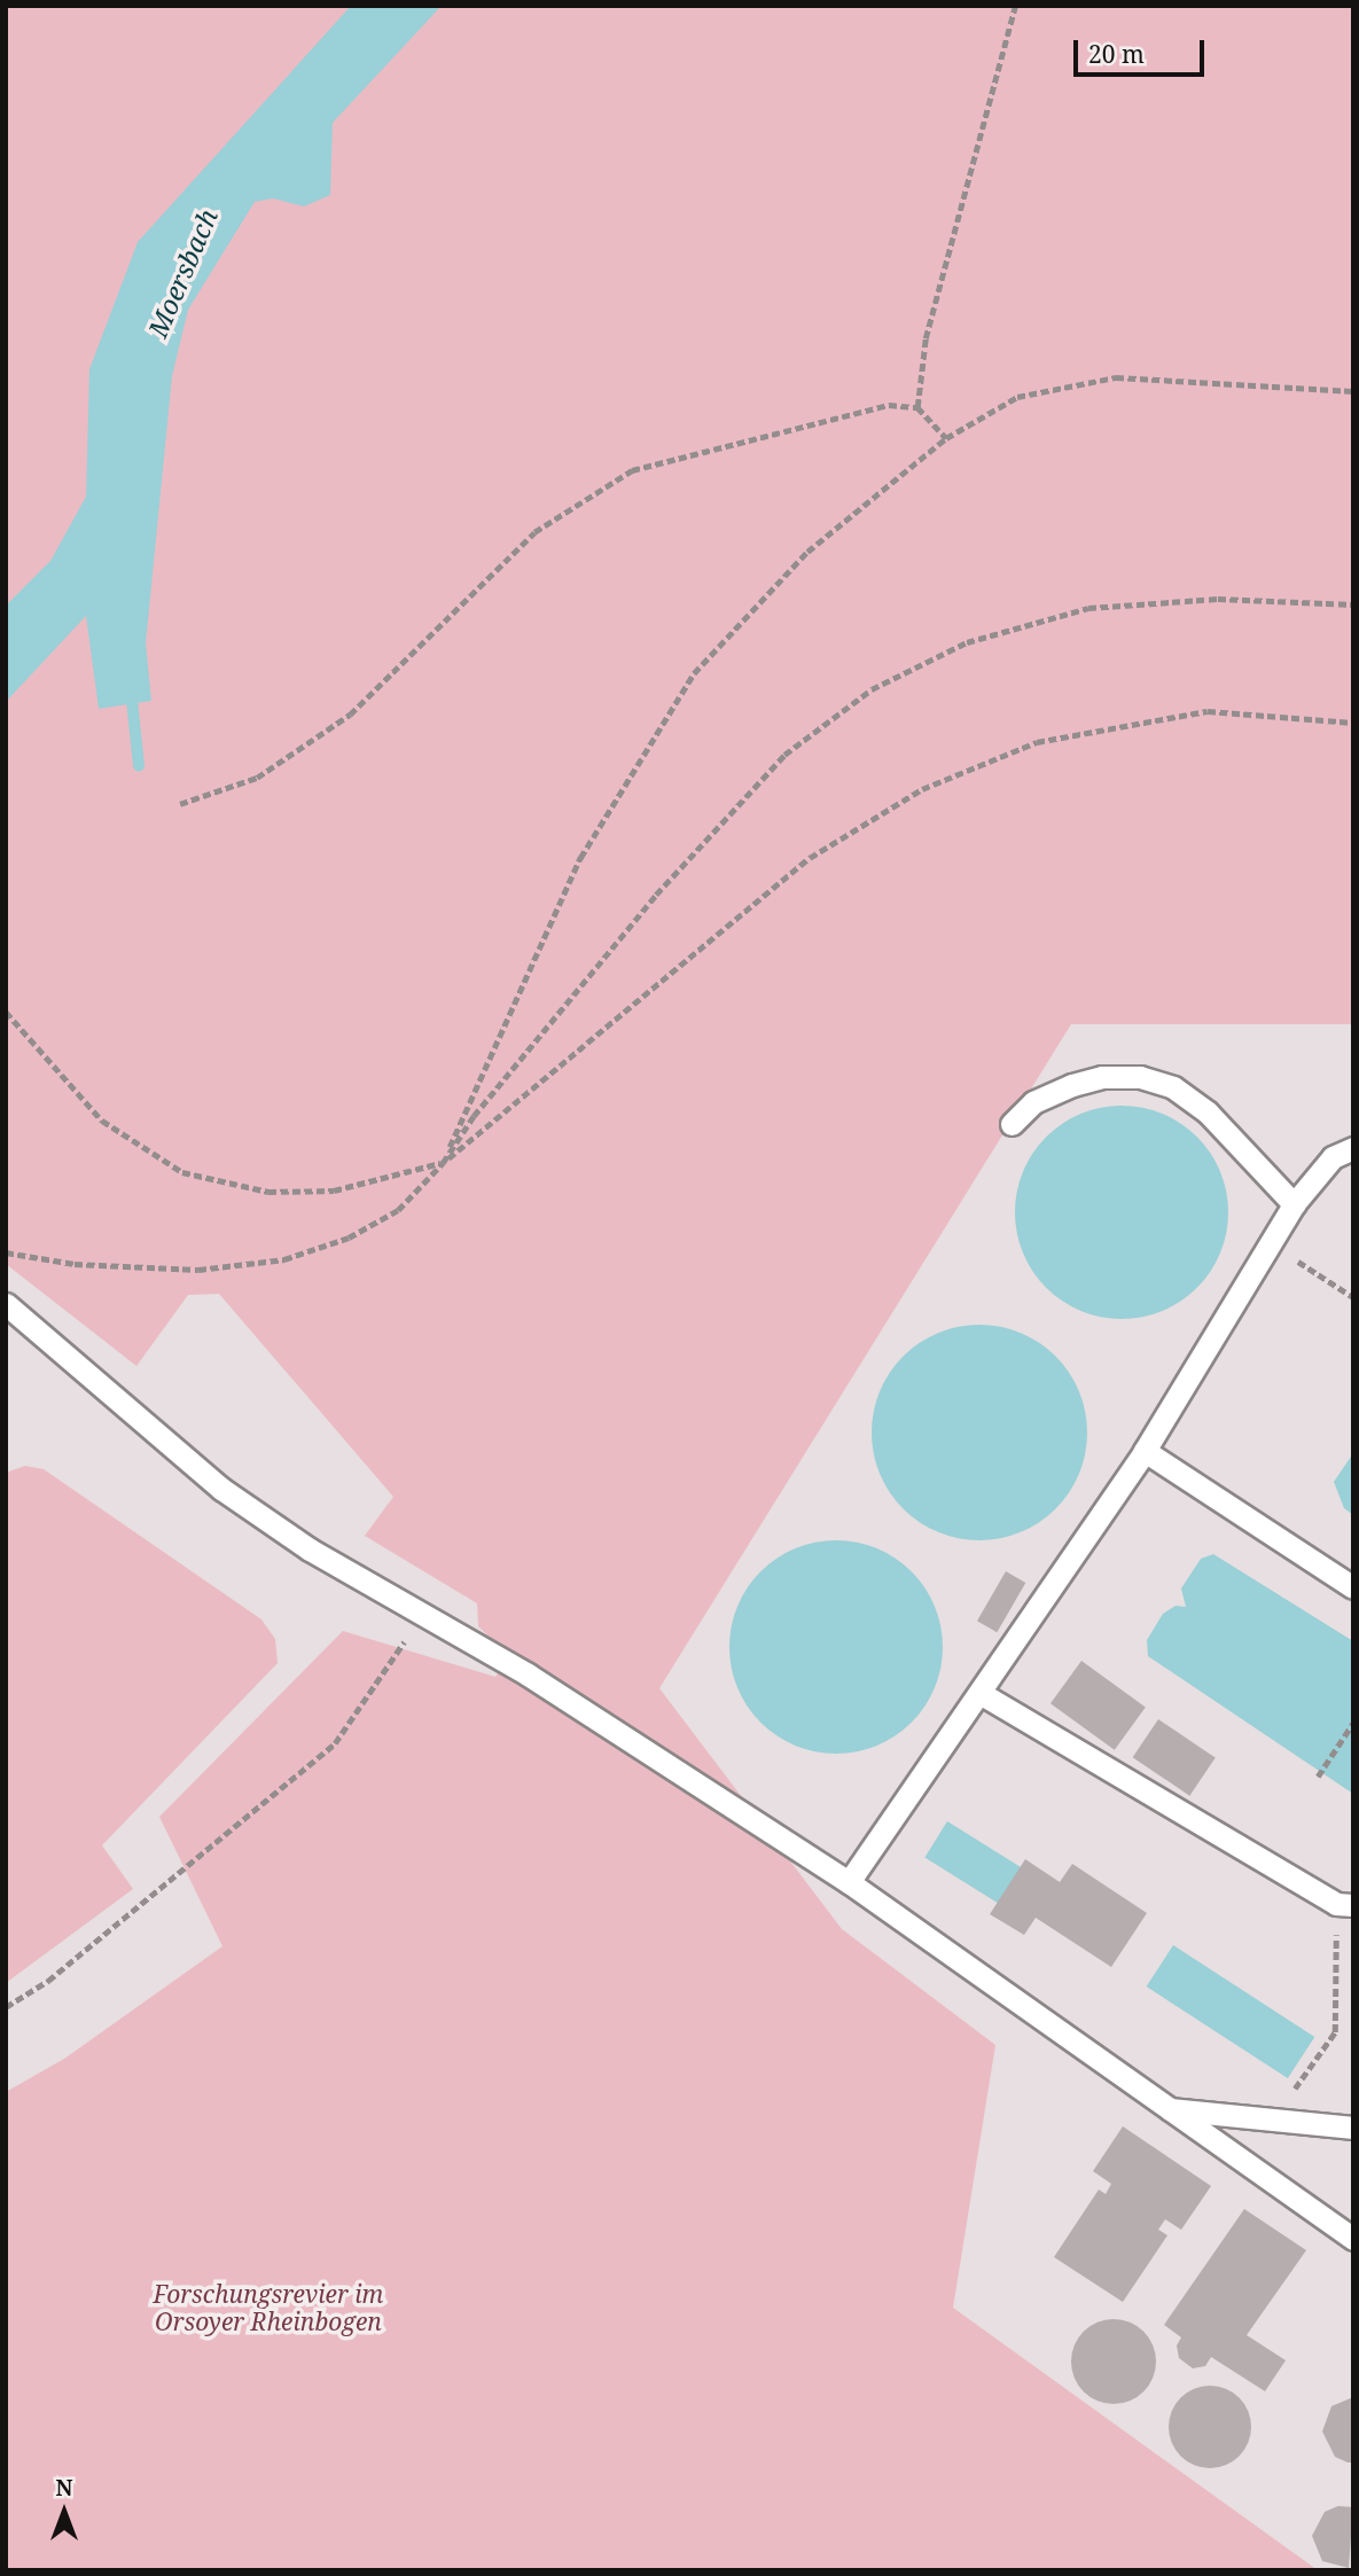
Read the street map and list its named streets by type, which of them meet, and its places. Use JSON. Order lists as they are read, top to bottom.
{
  "water": ["Moersbach"],
  "parks": ["Forschungsrevier im Orsoyer Rheinbogen"],
  "scale_bar": "20 m",
  "north": "top"
}
